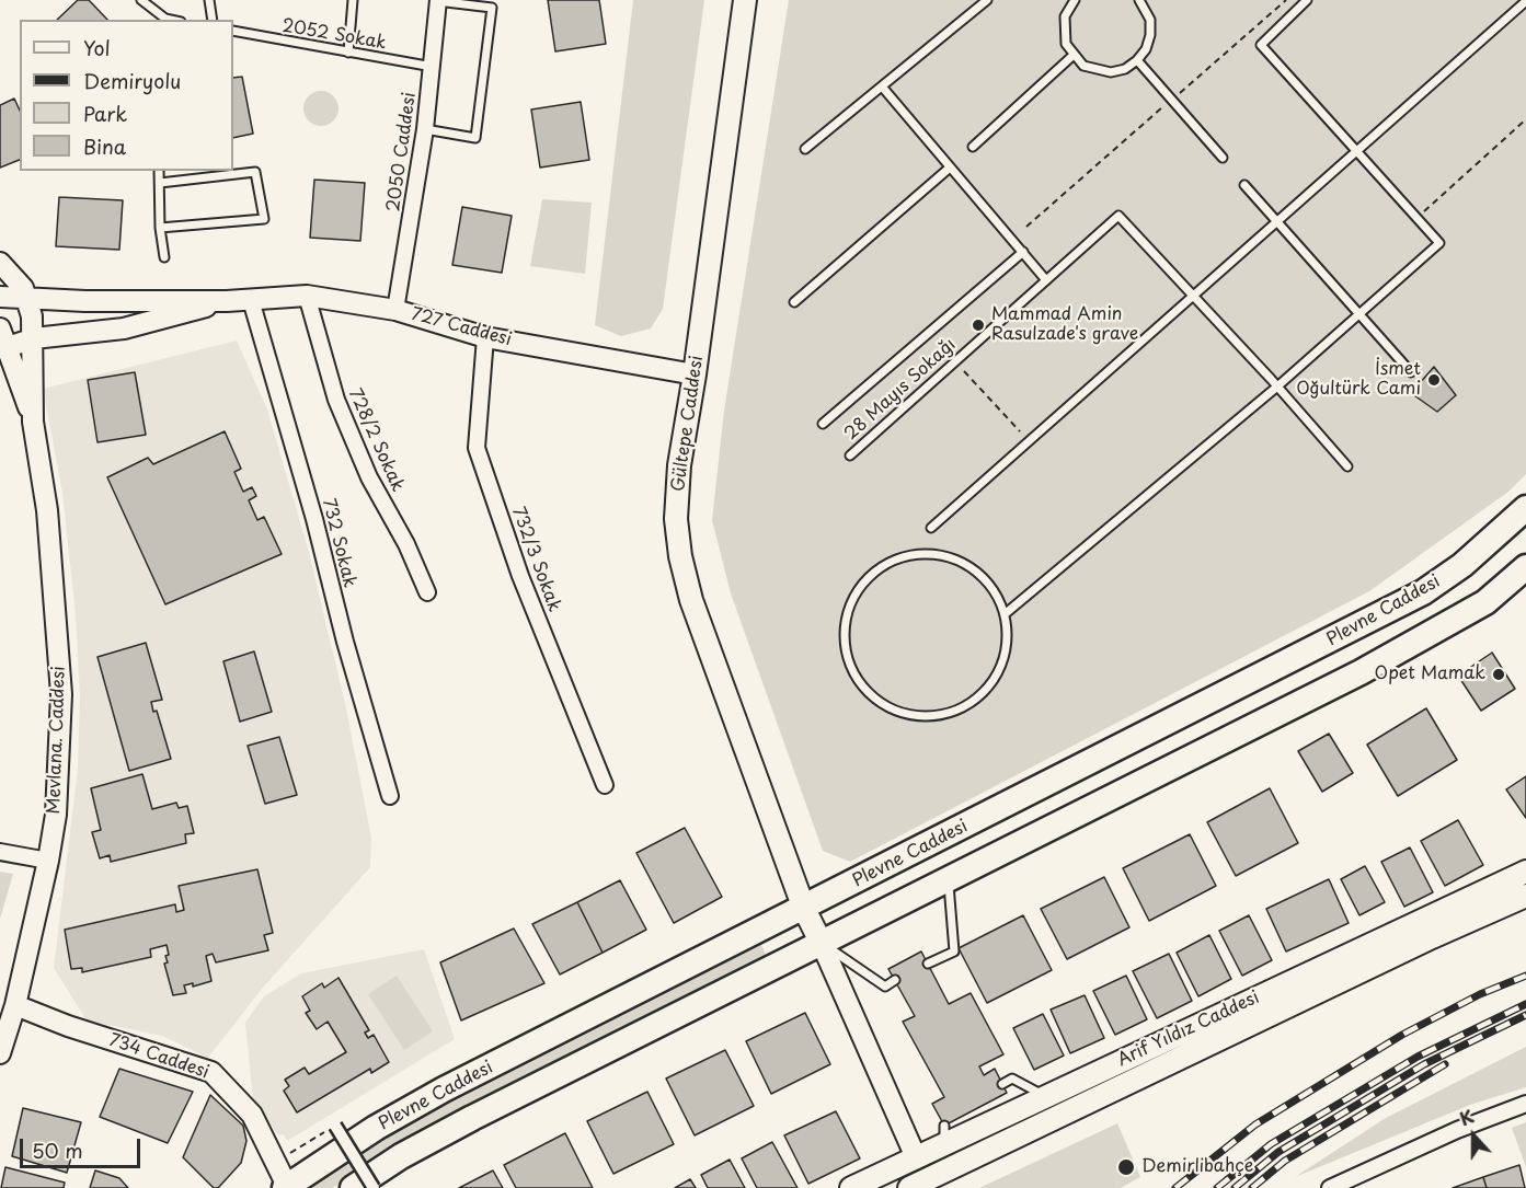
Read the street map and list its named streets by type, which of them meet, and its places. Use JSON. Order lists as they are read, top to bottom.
{
  "streets": {
    "main road": ["Gültepe Caddesi", "Plevne Caddesi", "Arif Yıldız Caddesi"],
    "street": [
      "2050 Caddesi",
      "727 Caddesi",
      "728/2 Sokak",
      "732 Sokak",
      "732/3 Sokak",
      "Mevlana. Caddesi",
      "734 Caddesi"
    ],
    "lane": ["2052 Sokak", "28 Mayıs Sokağı"]
  },
  "crossings": [
    ["2052 Sokak", "2050 Caddesi"],
    ["2050 Caddesi", "727 Caddesi"],
    ["727 Caddesi", "Gültepe Caddesi"],
    ["727 Caddesi", "728/2 Sokak"],
    ["727 Caddesi", "732 Sokak"],
    ["727 Caddesi", "732/3 Sokak"],
    ["727 Caddesi", "Mevlana. Caddesi"],
    ["Gültepe Caddesi", "Plevne Caddesi"],
    ["Plevne Caddesi", "734 Caddesi"],
    ["Mevlana. Caddesi", "734 Caddesi"]
  ],
  "places": [
    "Mammad Amin Rasulzade's grave",
    "İsmet Oğultürk Cami",
    "Opet Mamak",
    "Demirlibahçe"
  ],
  "legend": [
    "Yol",
    "Demiryolu",
    "Park",
    "Bina"
  ],
  "scale_bar": "50 m",
  "north": "top"
}
